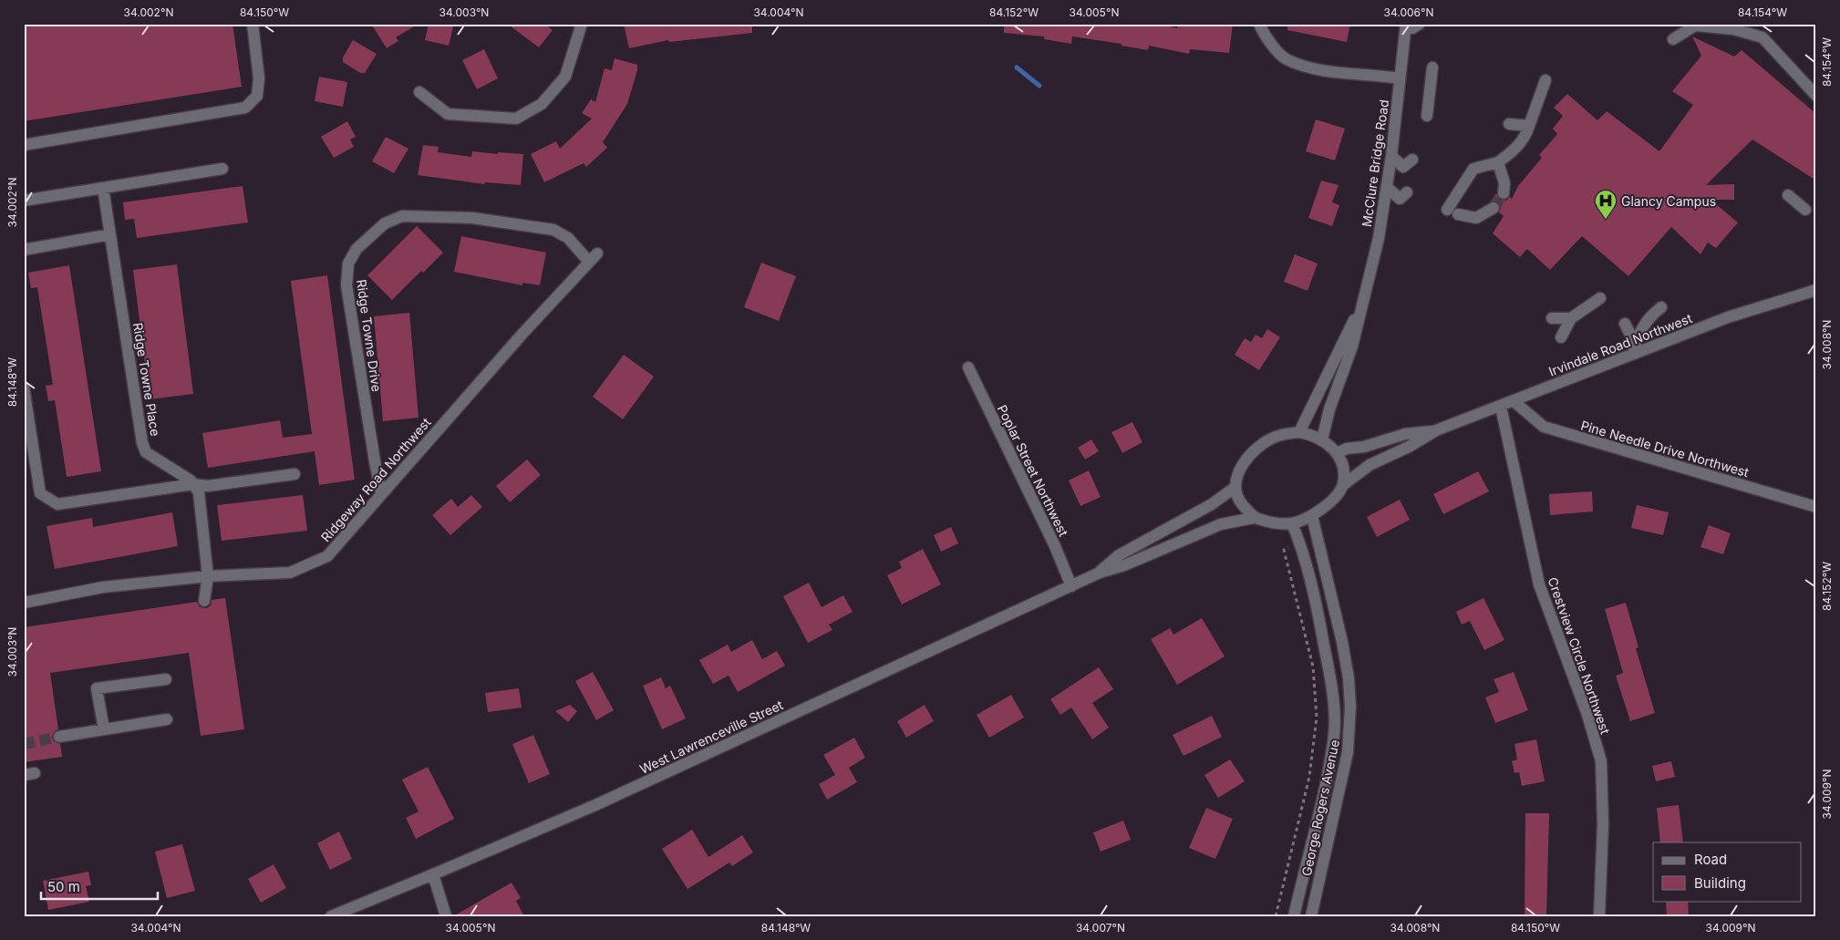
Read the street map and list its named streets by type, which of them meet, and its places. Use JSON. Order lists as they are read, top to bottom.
{
  "streets": {
    "street": [
      "McClure Bridge Road",
      "Ridge Towne Drive",
      "Irvindale Road Northwest",
      "Ridge Towne Place",
      "Pine Needle Drive Northwest",
      "Poplar Street Northwest",
      "Ridgeway Road Northwest",
      "Crestview Circle Northwest",
      "West Lawrenceville Street",
      "George Rogers Avenue"
    ]
  },
  "crossings": [
    ["McClure Bridge Road", "Irvindale Road Northwest"],
    ["McClure Bridge Road", "West Lawrenceville Street"],
    ["McClure Bridge Road", "George Rogers Avenue"],
    ["Ridge Towne Drive", "Ridgeway Road Northwest"],
    ["Irvindale Road Northwest", "Pine Needle Drive Northwest"],
    ["Irvindale Road Northwest", "Crestview Circle Northwest"],
    ["Irvindale Road Northwest", "West Lawrenceville Street"],
    ["Irvindale Road Northwest", "George Rogers Avenue"],
    ["Poplar Street Northwest", "West Lawrenceville Street"],
    ["West Lawrenceville Street", "George Rogers Avenue"]
  ],
  "places": {
    "hospital": ["Glancy Campus"]
  },
  "legend": ["Road", "Building"],
  "scale_bar": "50 m",
  "coordinates": [
    "34.002°N",
    "84.150°W",
    "34.003°N",
    "34.004°N",
    "84.152°W",
    "34.005°N",
    "34.006°N",
    "84.154°W",
    "34.008°N",
    "84.148°W",
    "34.009°N",
    "34.007°N"
  ]
}
